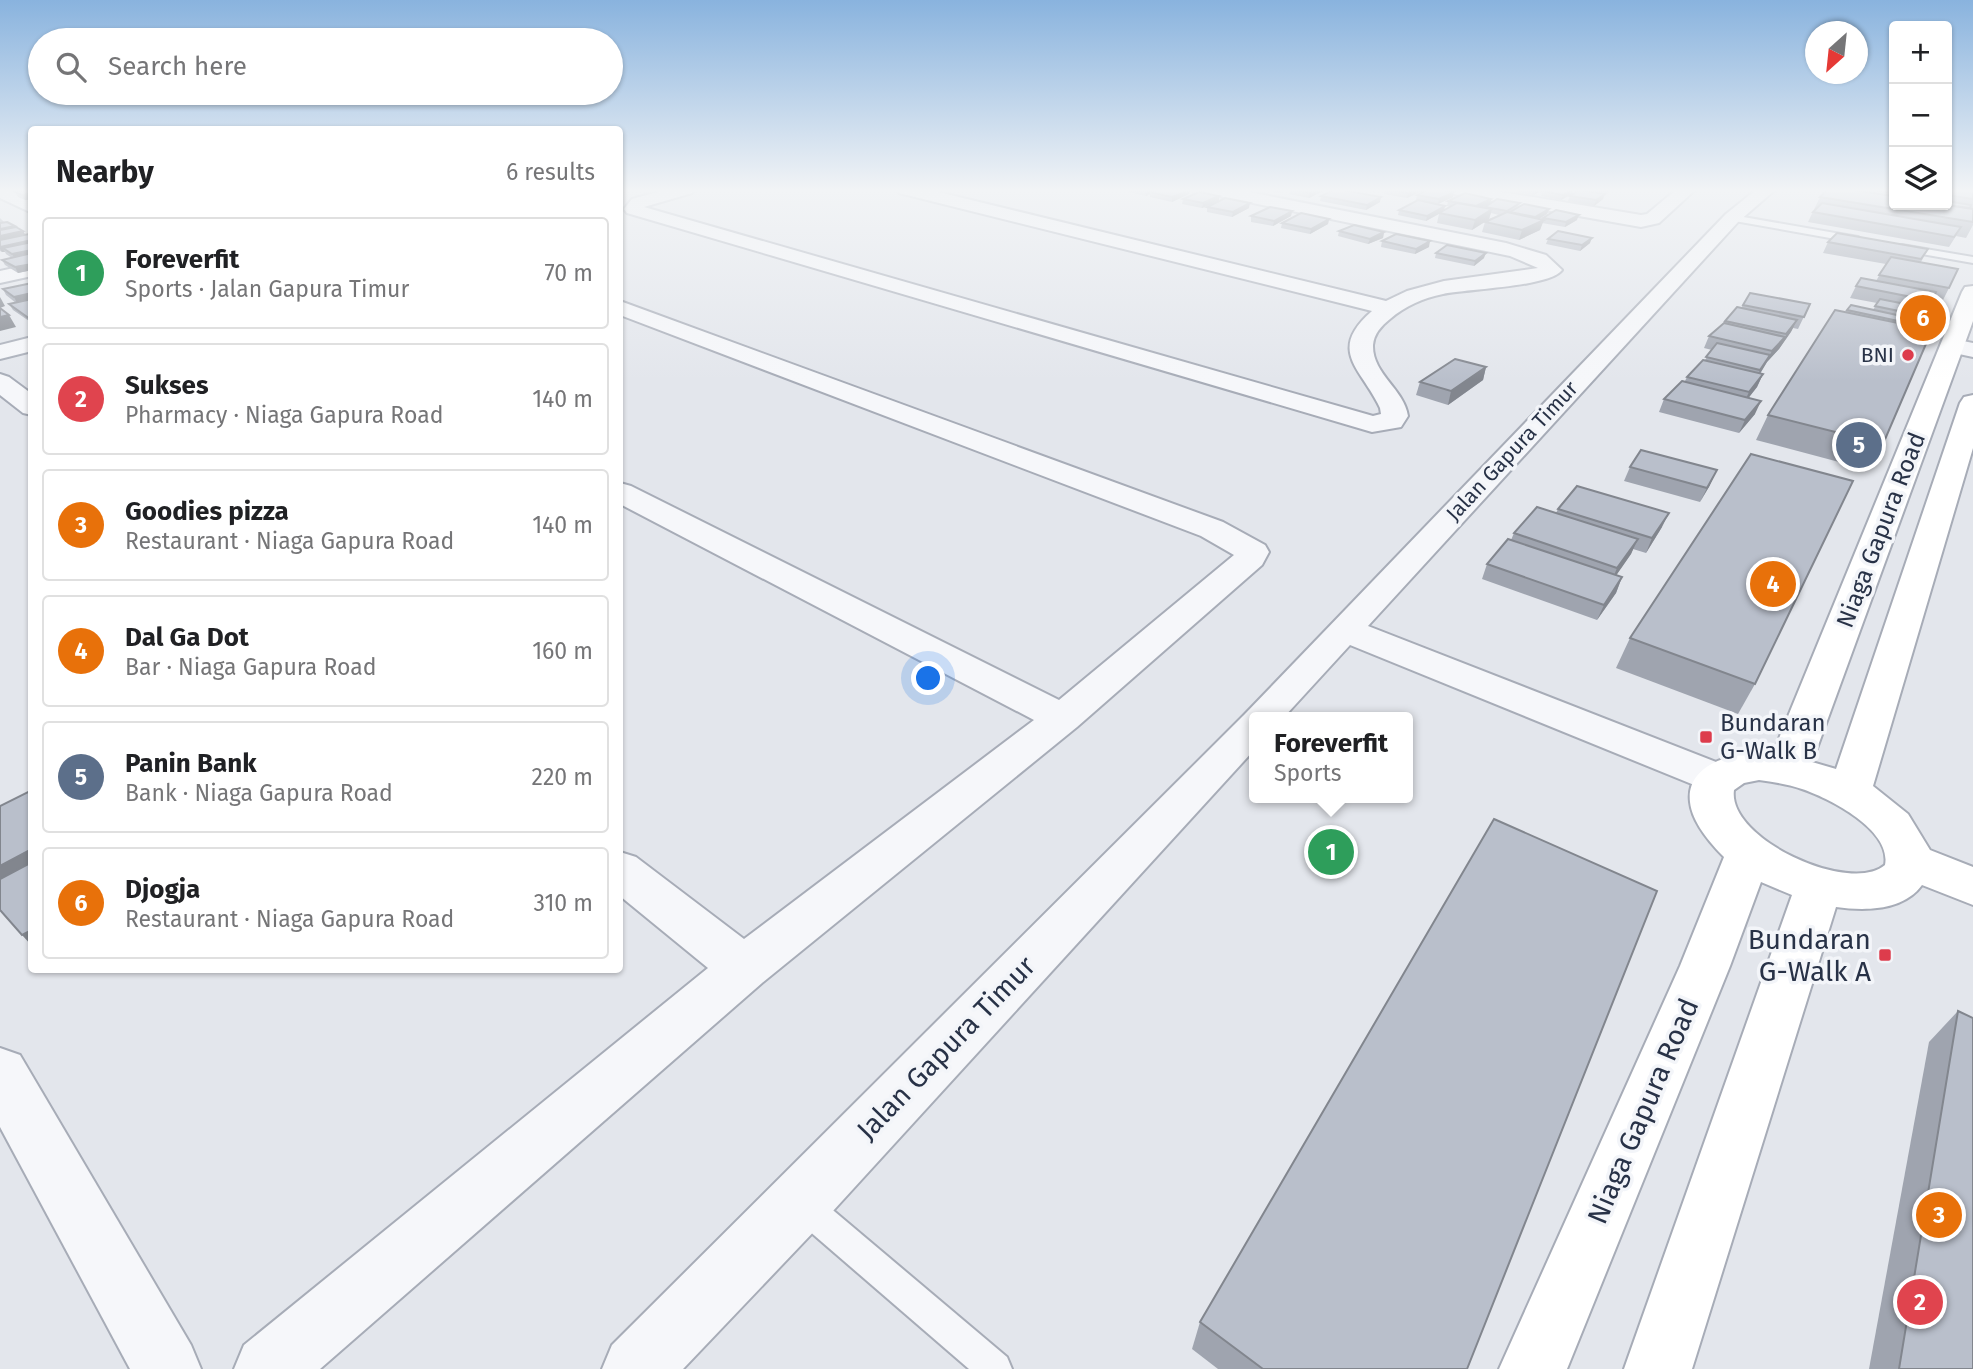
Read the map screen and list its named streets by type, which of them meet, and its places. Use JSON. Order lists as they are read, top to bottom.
{
  "streets": {
    "street": ["Jalan Gapura Timur", "Niaga Gapura Road"]
  },
  "places": {
    "other": ["BNI"],
    "transit": ["Bundaran G-Walk B", "Bundaran G-Walk A"]
  },
  "north": "bottom left",
  "page": {
    "map_buttons": ["+", "−"],
    "search": "Search here",
    "heading": ["Nearby", "6 results"],
    "list": [
      {
        "mark": "1",
        "name": "Foreverfit",
        "note": "Sports · Jalan Gapura Timur",
        "value": "70 m"
      },
      {
        "mark": "2",
        "name": "Sukses",
        "note": "Pharmacy · Niaga Gapura Road",
        "value": "140 m"
      },
      {
        "mark": "3",
        "name": "Goodies pizza",
        "note": "Restaurant · Niaga Gapura Road",
        "value": "140 m"
      },
      {
        "mark": "4",
        "name": "Dal Ga Dot",
        "note": "Bar · Niaga Gapura Road",
        "value": "160 m"
      },
      {
        "mark": "5",
        "name": "Panin Bank",
        "note": "Bank · Niaga Gapura Road",
        "value": "220 m"
      },
      {
        "mark": "6",
        "name": "Djogja",
        "note": "Restaurant · Niaga Gapura Road",
        "value": "310 m"
      }
    ],
    "pins": [
      "6",
      "5",
      "4",
      "1",
      "3",
      "2"
    ],
    "popup": ["Foreverfit", "Sports"]
  }
}
